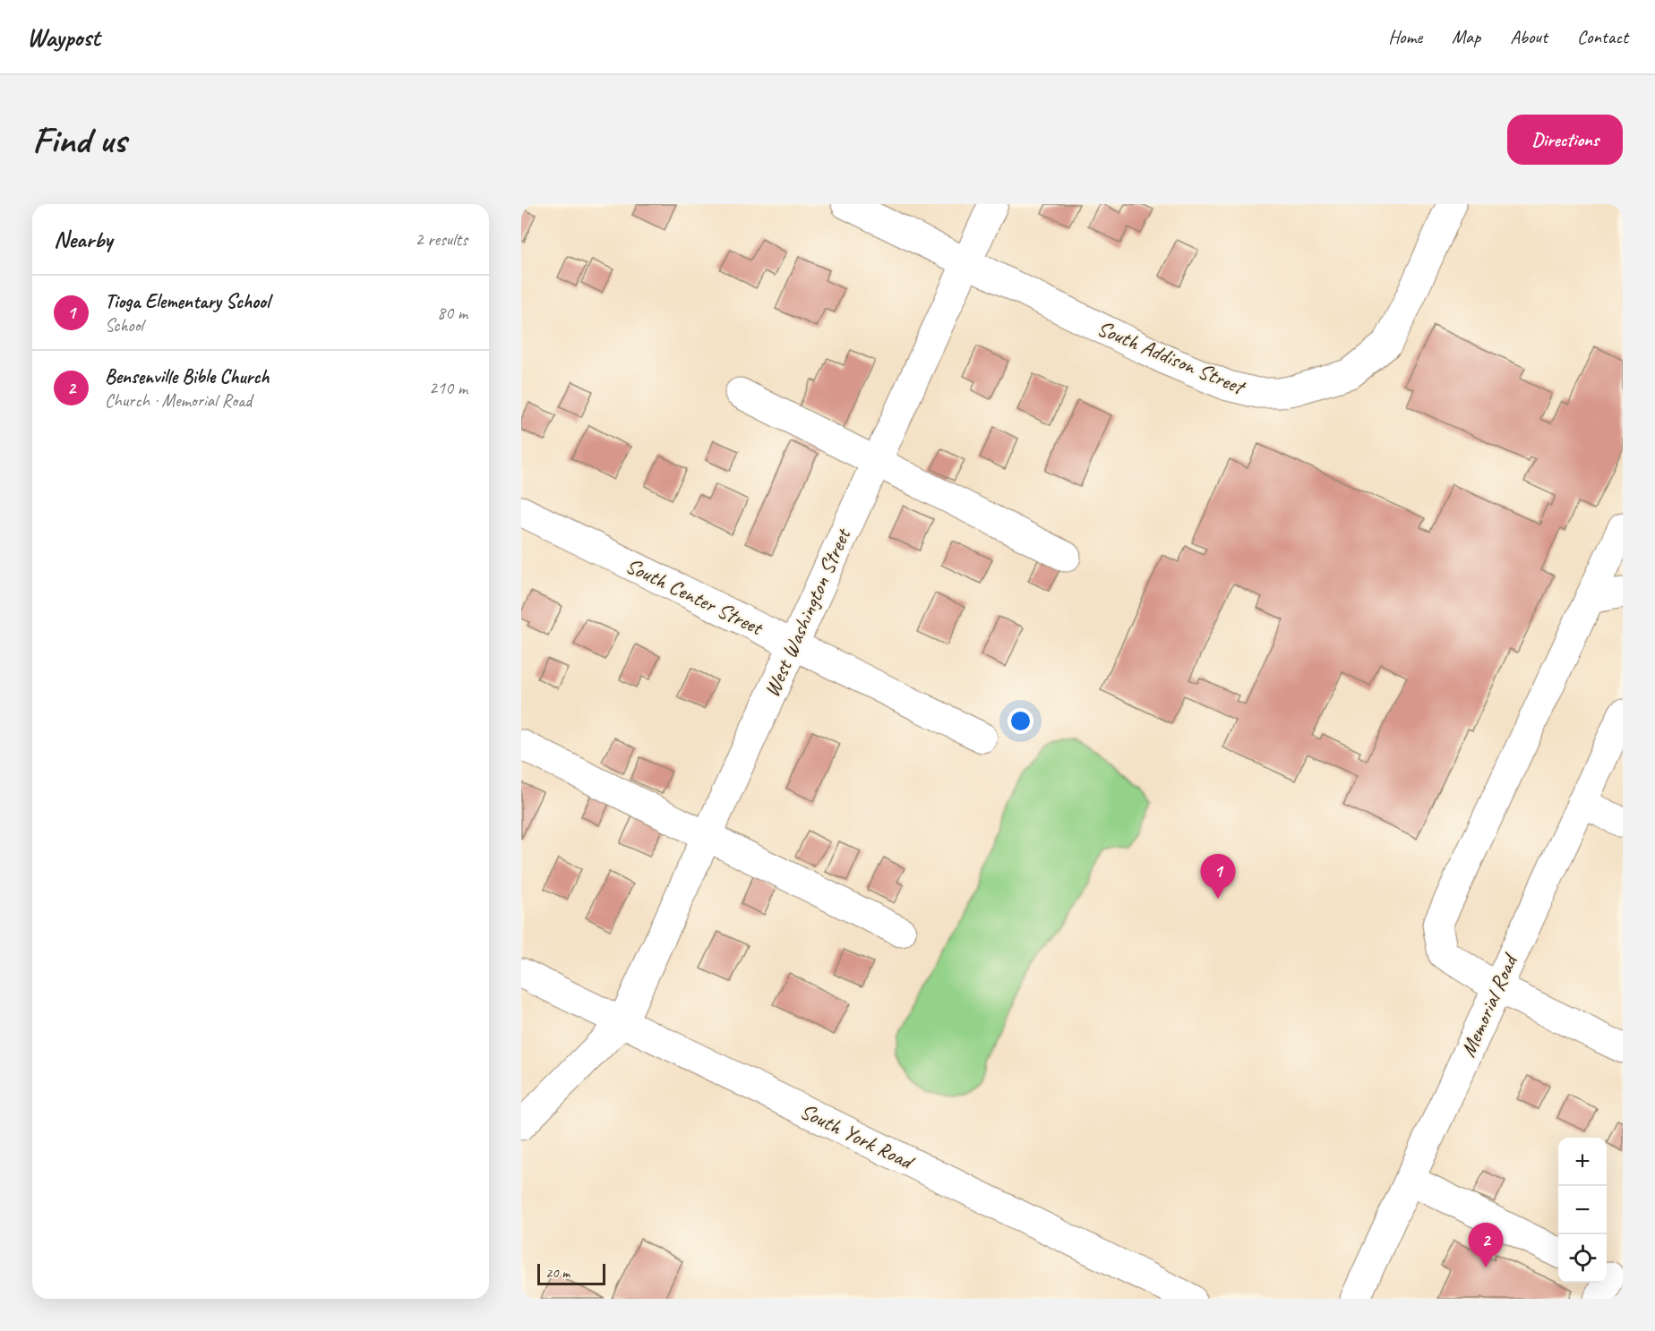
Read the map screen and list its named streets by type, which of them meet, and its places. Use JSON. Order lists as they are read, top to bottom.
{
  "streets": {
    "street": [
      "South Addison Street",
      "South Center Street",
      "West Washington Street",
      "Memorial Road",
      "South York Road"
    ]
  },
  "crossings": [
    ["South Addison Street", "West Washington Street"],
    ["South Center Street", "West Washington Street"],
    ["West Washington Street", "South York Road"]
  ],
  "scale_bar": "20 m",
  "page": {
    "header": "Waypost",
    "nav": [
      "Home",
      "Map",
      "About",
      "Contact"
    ],
    "buttons": "Directions",
    "title": "Find us",
    "heading": ["Nearby", "2 results"],
    "list": [
      {
        "mark": "1",
        "name": "Tioga Elementary School",
        "note": "School",
        "value": "80 m"
      },
      {
        "mark": "2",
        "name": "Bensenville Bible Church",
        "note": "Church · Memorial Road",
        "value": "210 m"
      }
    ],
    "pins": ["1", "2"],
    "map_buttons": ["+", "−"],
    "scale": "20 m"
  }
}
